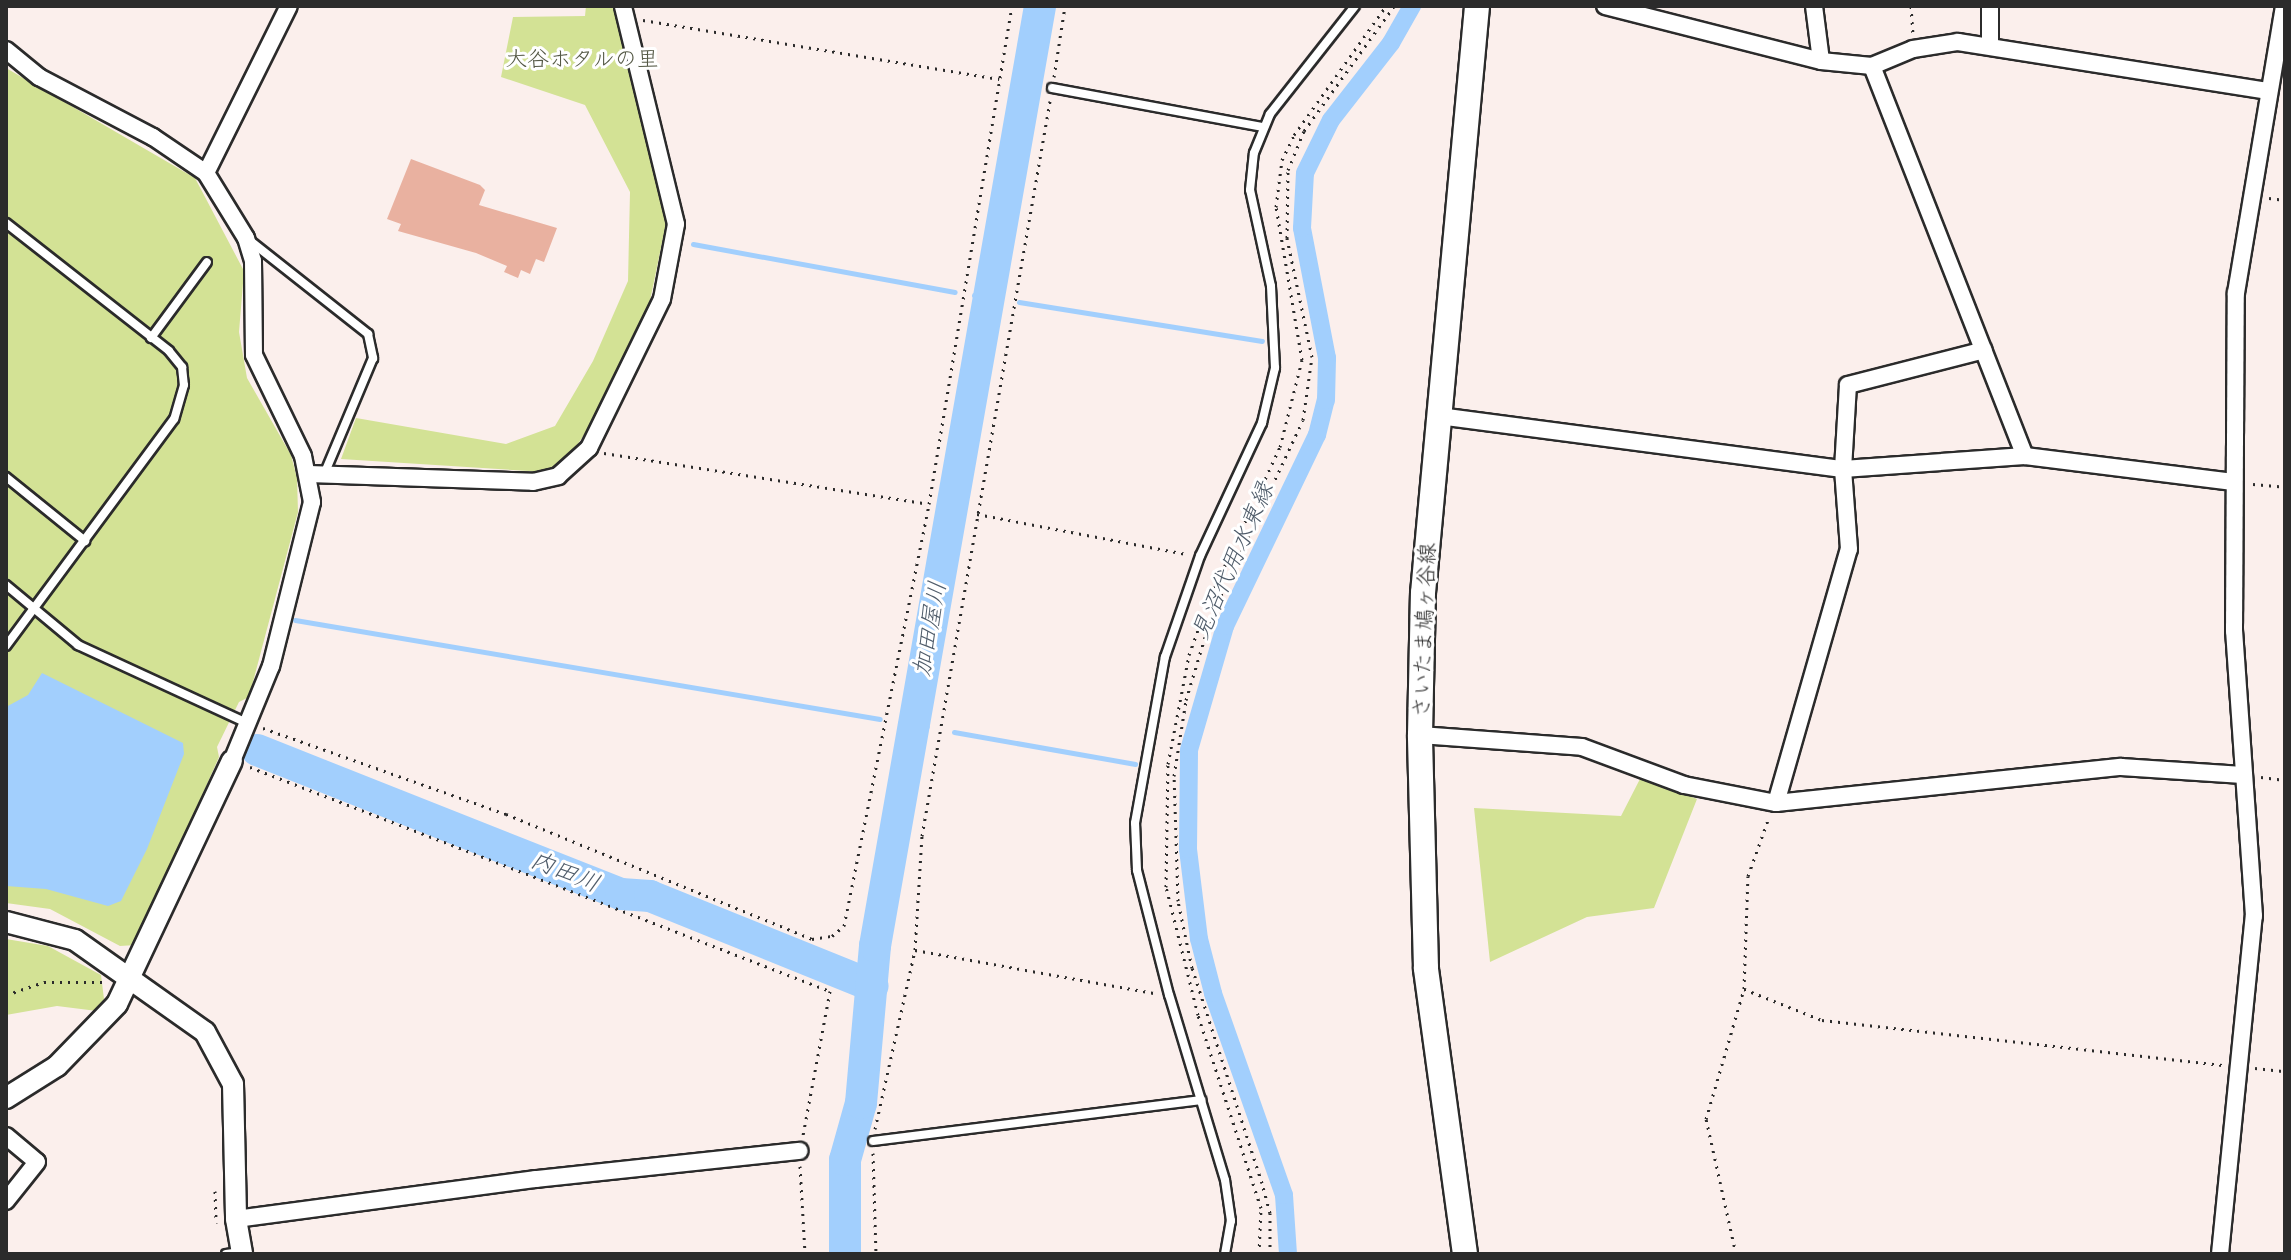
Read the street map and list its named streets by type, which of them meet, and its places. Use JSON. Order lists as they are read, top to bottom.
{
  "streets": {
    "main road": ["さいたま鳩ヶ谷線"]
  },
  "water": ["見沼代用水東縁", "加田屋川", "内田川"],
  "parks": ["大谷ホタルの里"]
}
